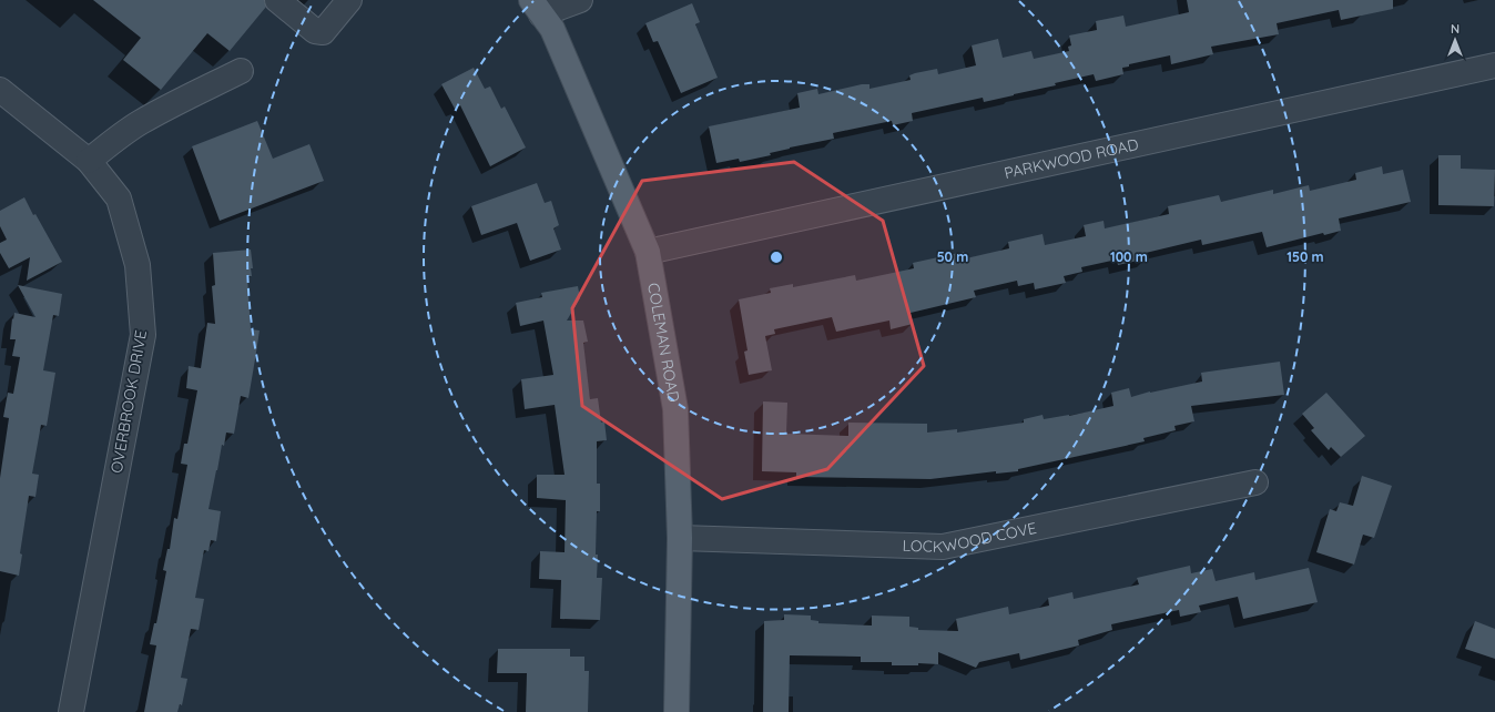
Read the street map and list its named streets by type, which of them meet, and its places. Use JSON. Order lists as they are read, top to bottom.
{
  "streets": {
    "main road": ["COLEMAN ROAD"],
    "street": ["PARKWOOD ROAD", "OVERBROOK DRIVE", "LOCKWOOD COVE"]
  },
  "crossings": [
    ["PARKWOOD ROAD", "COLEMAN ROAD"],
    ["COLEMAN ROAD", "LOCKWOOD COVE"]
  ],
  "north": "top",
  "rings": ["50 m", "100 m", "150 m"]
}
